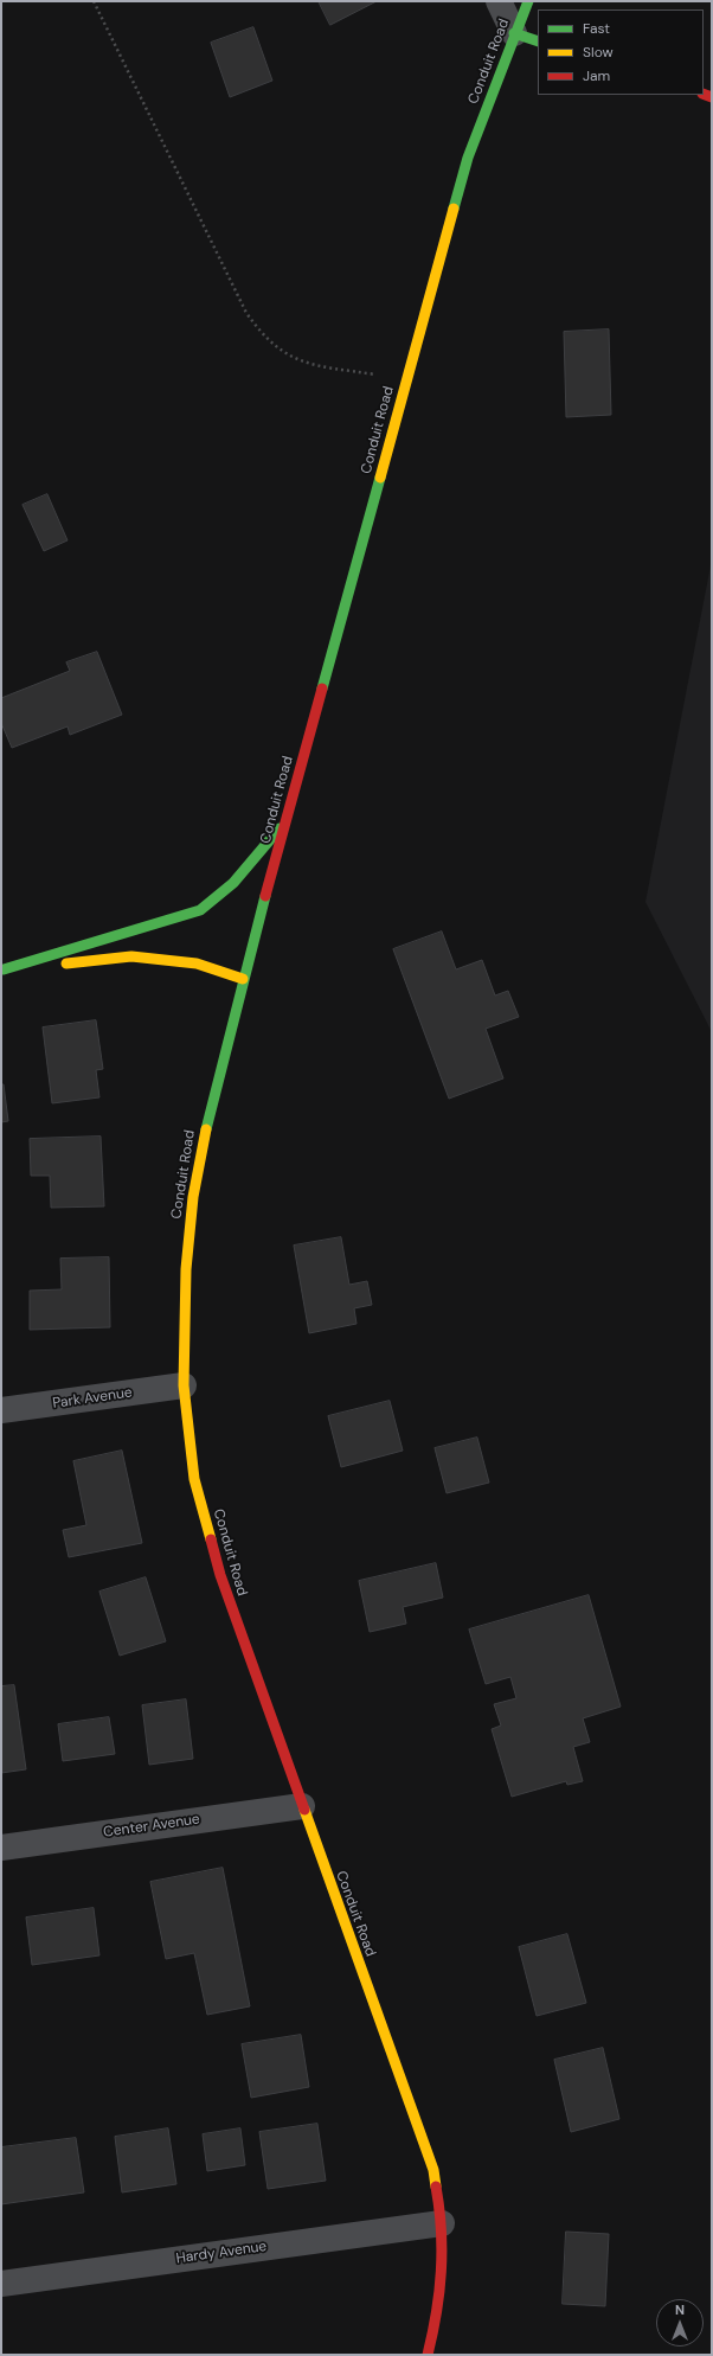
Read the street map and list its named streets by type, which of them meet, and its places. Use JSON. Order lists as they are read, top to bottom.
{
  "streets": {
    "main road": ["Conduit Road"],
    "street": ["Park Avenue", "Center Avenue", "Hardy Avenue"]
  },
  "crossings": [
    ["Conduit Road", "Park Avenue"],
    ["Conduit Road", "Center Avenue"],
    ["Conduit Road", "Hardy Avenue"]
  ],
  "legend": ["Fast", "Slow", "Jam"],
  "north": "top"
}
